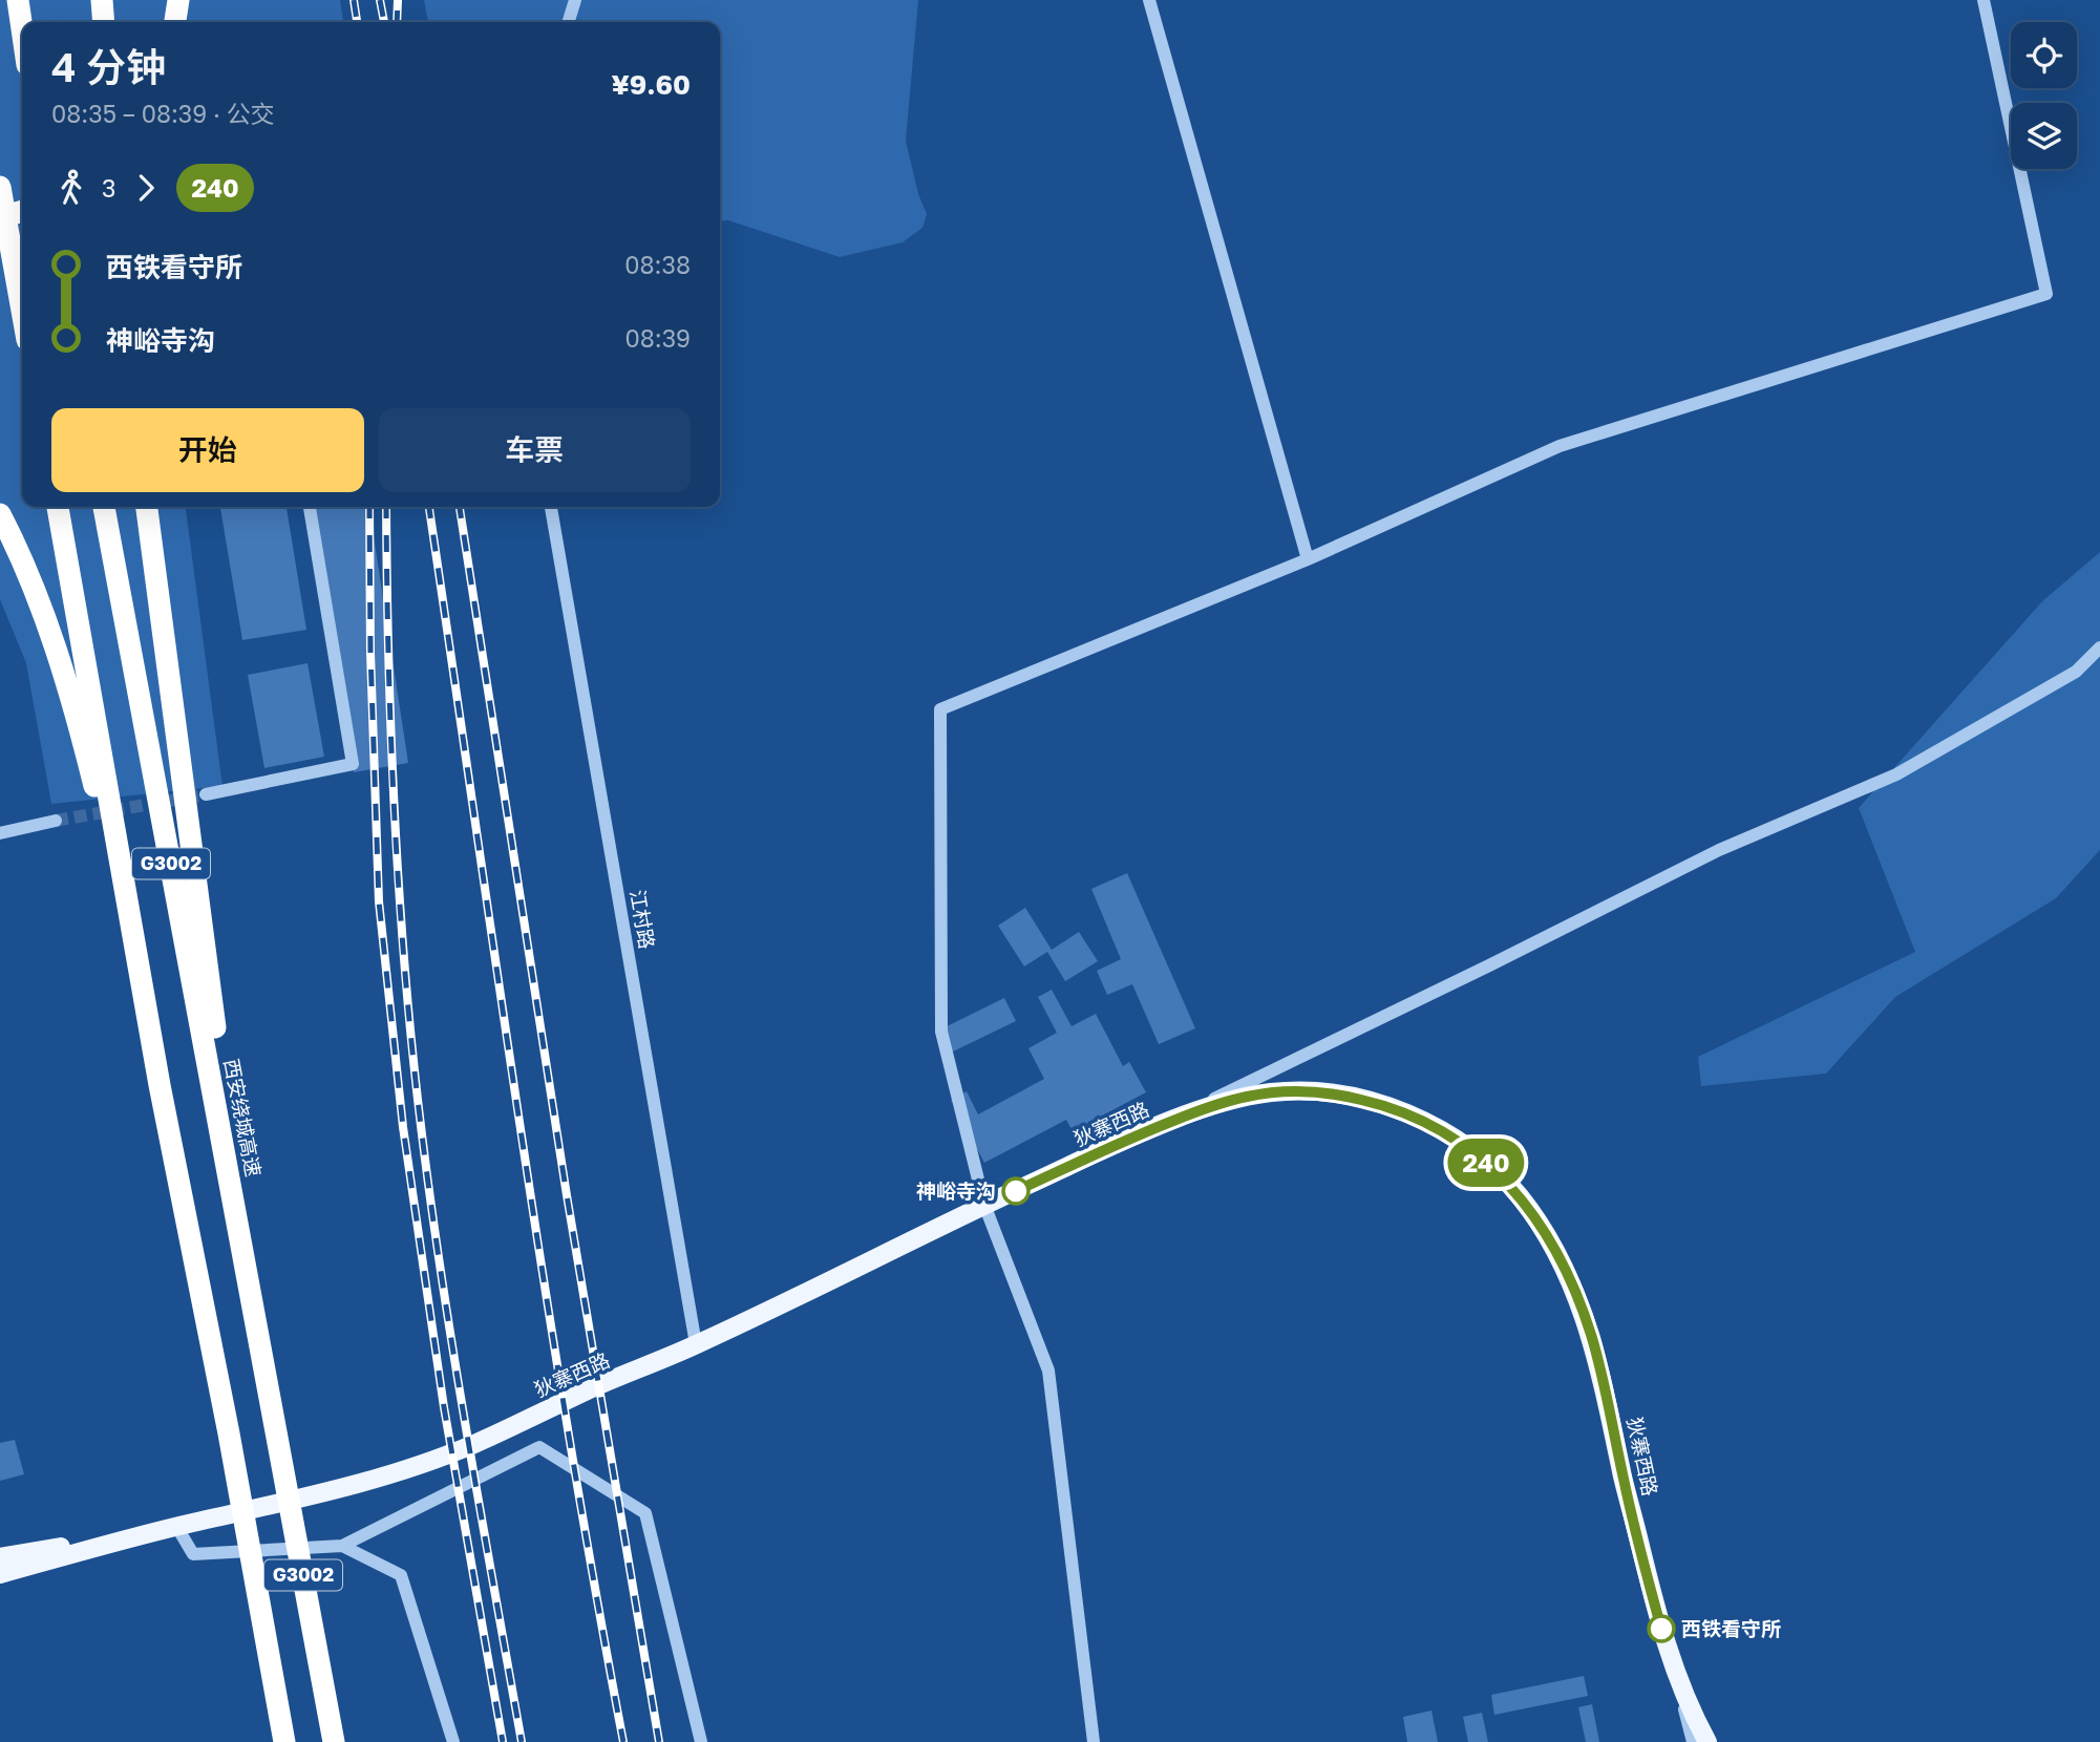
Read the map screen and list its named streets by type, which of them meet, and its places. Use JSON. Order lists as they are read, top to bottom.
{
  "streets": {
    "highway": ["G3002", "西安绕城高速"],
    "main road": ["狄寨西路"],
    "street": ["江村路"]
  },
  "crossings": [
    ["江村路", "狄寨西路"]
  ],
  "places": ["神峪寺沟", "西铁看守所"],
  "lines": ["bus line 240"],
  "page": {
    "on_map": "240",
    "heading": ["4 分钟", "08:35 – 08:39 · 公交", "¥9.60"],
    "legs": ["3", "240"],
    "list": [
      {
        "name": "西铁看守所",
        "value": "08:38"
      },
      {
        "name": "神峪寺沟",
        "value": "08:39"
      }
    ],
    "buttons": ["开始", "车票"]
  }
}
